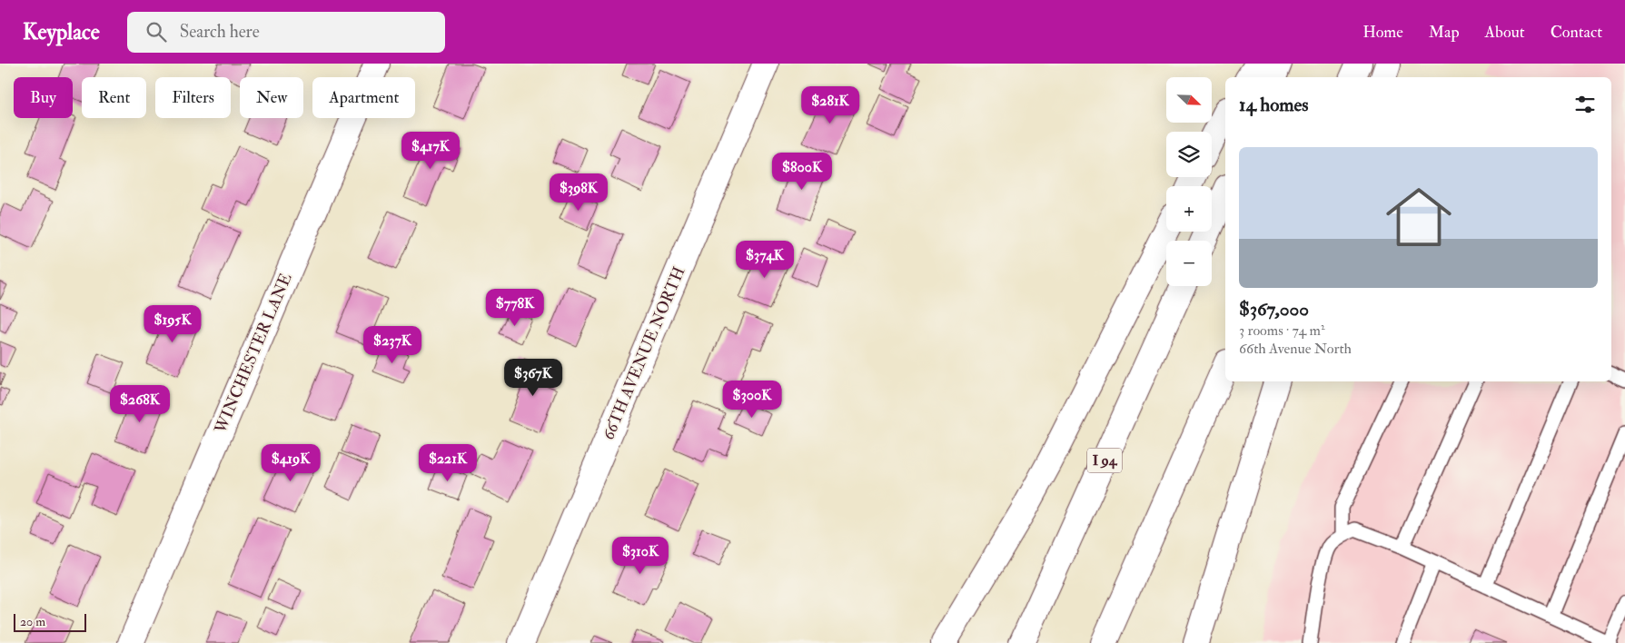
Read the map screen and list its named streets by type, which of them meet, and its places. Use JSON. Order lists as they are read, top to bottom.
{
  "streets": {
    "main road": ["WINCHESTER LANE", "66TH AVENUE NORTH", "I 94"]
  },
  "scale_bar": "20 m",
  "north": "bottom right",
  "page": {
    "header": "Keyplace",
    "search": "Search here",
    "nav": [
      "Home",
      "Map",
      "About",
      "Contact"
    ],
    "map_buttons": ["+", "−"],
    "chip": [
      "Buy",
      "Rent",
      "Filters",
      "New",
      "Apartment"
    ],
    "heading": "14 homes",
    "price": [
      "$281K",
      "$417K",
      "$800K",
      "$398K",
      "$374K",
      "$778K",
      "$195K",
      "$237K",
      "$367K",
      "$300K",
      "$268K",
      "$419K",
      "$221K",
      "$310K"
    ],
    "list": [
      {
        "name": "$367,000",
        "note": "3 rooms · 74 m² · 66th Avenue North"
      }
    ],
    "scale": "20 m"
  }
}
